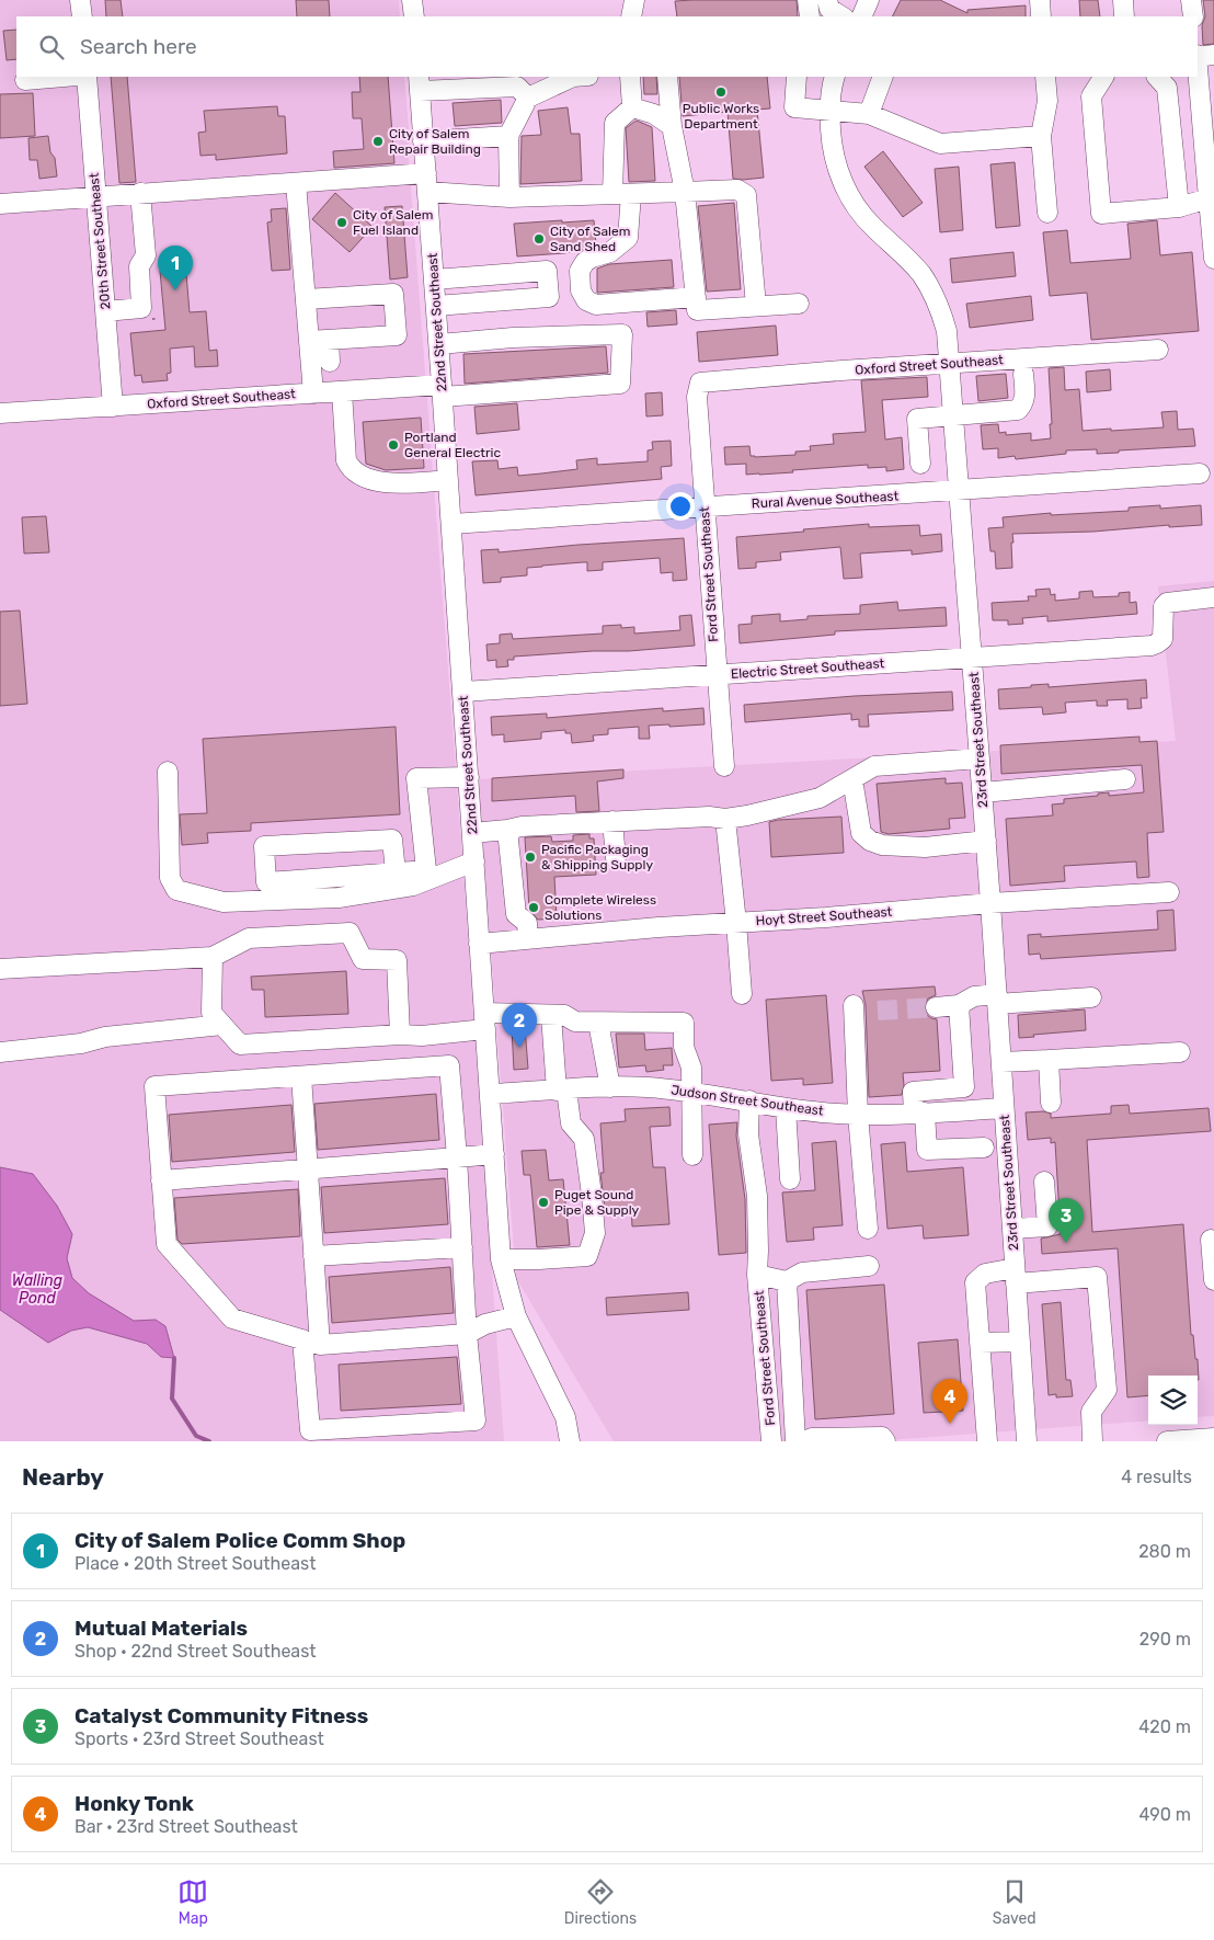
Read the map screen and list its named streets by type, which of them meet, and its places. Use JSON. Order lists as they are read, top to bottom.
{
  "streets": {
    "street": [
      "20th Street Southeast",
      "22nd Street Southeast",
      "Oxford Street Southeast",
      "Rural Avenue Southeast",
      "Ford Street Southeast",
      "Electric Street Southeast",
      "23rd Street Southeast",
      "Hoyt Street Southeast",
      "Judson Street Southeast"
    ]
  },
  "crossings": [
    ["20th Street Southeast", "Oxford Street Southeast"],
    ["22nd Street Southeast", "Oxford Street Southeast"],
    ["22nd Street Southeast", "Rural Avenue Southeast"],
    ["22nd Street Southeast", "Electric Street Southeast"],
    ["22nd Street Southeast", "Hoyt Street Southeast"],
    ["22nd Street Southeast", "Judson Street Southeast"],
    ["Oxford Street Southeast", "Ford Street Southeast"],
    ["Oxford Street Southeast", "23rd Street Southeast"],
    ["Rural Avenue Southeast", "Ford Street Southeast"],
    ["Rural Avenue Southeast", "23rd Street Southeast"],
    ["Ford Street Southeast", "Electric Street Southeast"],
    ["Ford Street Southeast", "Judson Street Southeast"],
    ["Electric Street Southeast", "23rd Street Southeast"],
    ["23rd Street Southeast", "Hoyt Street Southeast"],
    ["23rd Street Southeast", "Judson Street Southeast"]
  ],
  "water": ["Walling Pond"],
  "places": [
    "Public Works Department",
    "City of Salem Repair Building",
    "City of Salem Fuel Island",
    "City of Salem Sand Shed",
    "Portland General Electric",
    "Pacific Packaging & Shipping Supply",
    "Complete Wireless Solutions",
    "Puget Sound Pipe & Supply"
  ],
  "page": {
    "search": "Search here",
    "pins": [
      "1",
      "2",
      "3",
      "4"
    ],
    "heading": ["Nearby", "4 results"],
    "list": [
      {
        "mark": "1",
        "name": "City of Salem Police Comm Shop",
        "note": "Place · 20th Street Southeast",
        "value": "280 m"
      },
      {
        "mark": "2",
        "name": "Mutual Materials",
        "note": "Shop · 22nd Street Southeast",
        "value": "290 m"
      },
      {
        "mark": "3",
        "name": "Catalyst Community Fitness",
        "note": "Sports · 23rd Street Southeast",
        "value": "420 m"
      },
      {
        "mark": "4",
        "name": "Honky Tonk",
        "note": "Bar · 23rd Street Southeast",
        "value": "490 m"
      }
    ],
    "nav": ["Map", "Directions", "Saved"]
  }
}
